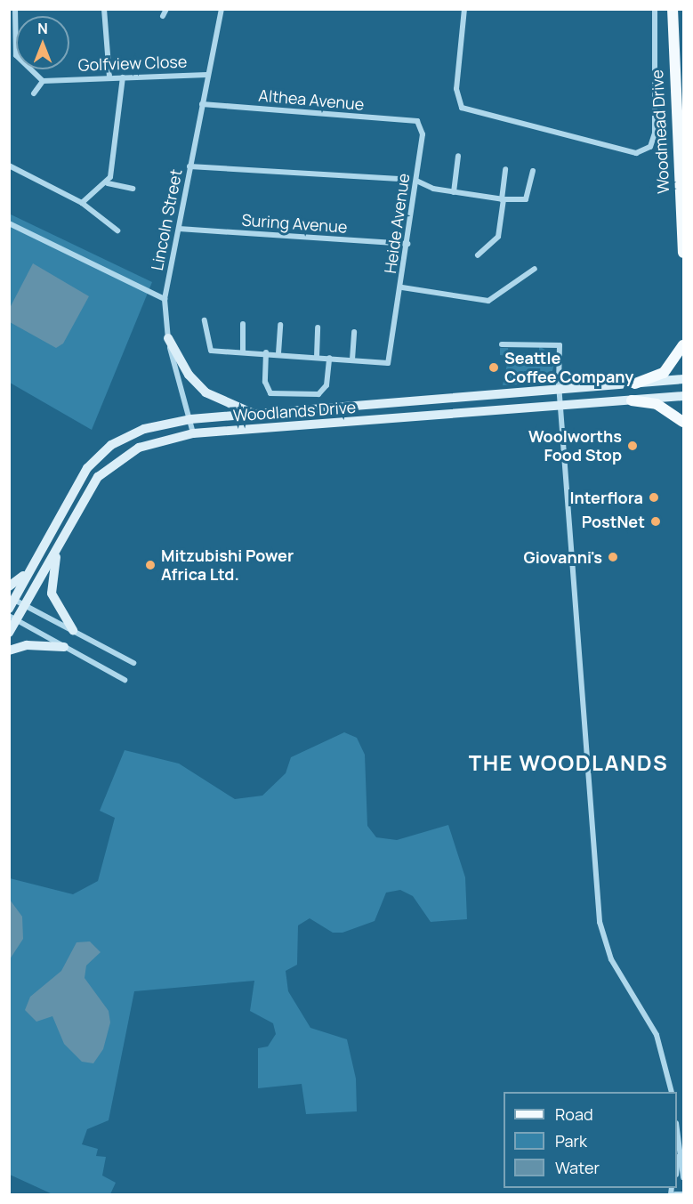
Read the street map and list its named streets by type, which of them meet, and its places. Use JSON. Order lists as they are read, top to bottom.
{
  "streets": {
    "main road": ["Woodmead Drive", "Woodlands Drive"],
    "street": [
      "Golfview Close",
      "Althea Avenue",
      "Lincoln Street",
      "Suring Avenue",
      "Heide Avenue"
    ]
  },
  "crossings": [
    ["Golfview Close", "Lincoln Street"],
    ["Althea Avenue", "Lincoln Street"],
    ["Althea Avenue", "Heide Avenue"],
    ["Lincoln Street", "Suring Avenue"],
    ["Lincoln Street", "Woodlands Drive"],
    ["Suring Avenue", "Heide Avenue"]
  ],
  "districts": ["THE WOODLANDS"],
  "places": [
    "Seattle Coffee Company",
    "Woolworths Food Stop",
    "Interflora",
    "PostNet",
    "Giovanni's",
    "Mitzubishi Power Africa Ltd."
  ],
  "legend": ["Road", "Park", "Water"],
  "north": "top"
}
